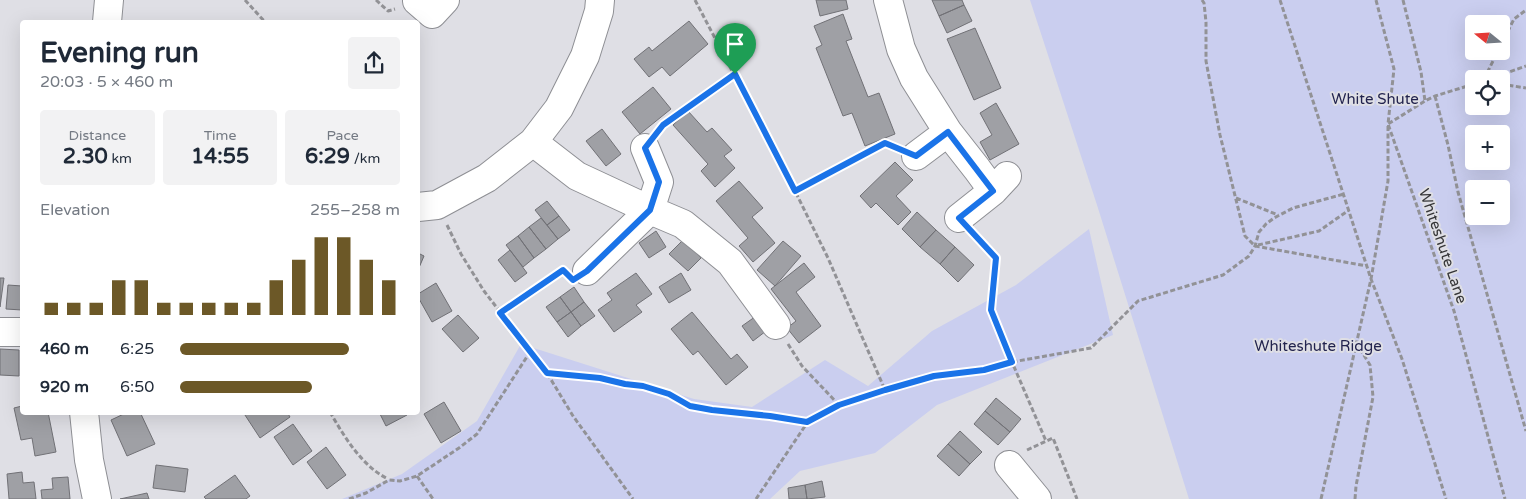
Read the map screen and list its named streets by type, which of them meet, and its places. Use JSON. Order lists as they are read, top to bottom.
{
  "streets": {
    "path": ["Whiteshute Lane"]
  },
  "parks": ["White Shute", "Whiteshute Ridge"],
  "north": "left",
  "page": {
    "map_buttons": ["+", "−"],
    "heading": ["Evening run", "20:03 · 5 × 460 m"],
    "stats": [
      ["Distance", "2.30 km"],
      ["Time", "14:55"],
      ["Pace", "6:29 /km"]
    ],
    "chart": ["Elevation", "255–258 m"],
    "list": [
      {
        "name": "460 m",
        "note": "6:25"
      },
      {
        "name": "920 m",
        "note": "6:50"
      }
    ]
  }
}
